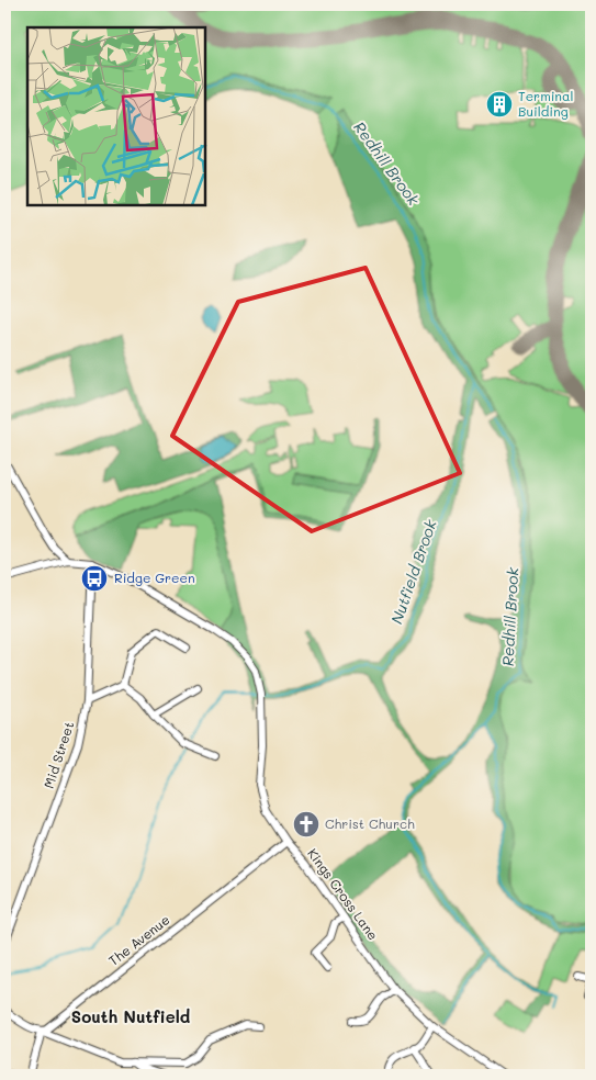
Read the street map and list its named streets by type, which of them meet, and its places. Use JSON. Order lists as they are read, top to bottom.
{
  "streets": {
    "street": ["Mid Street", "Kings Cross Lane", "The Avenue"]
  },
  "crossings": [
    ["Mid Street", "Kings Cross Lane"],
    ["Kings Cross Lane", "The Avenue"]
  ],
  "districts": ["South Nutfield"],
  "water": ["Redhill Brook", "Nutfield Brook"],
  "places": {
    "building": ["Terminal Building"],
    "bus stop": ["Ridge Green"],
    "church": ["Christ Church"]
  }
}
